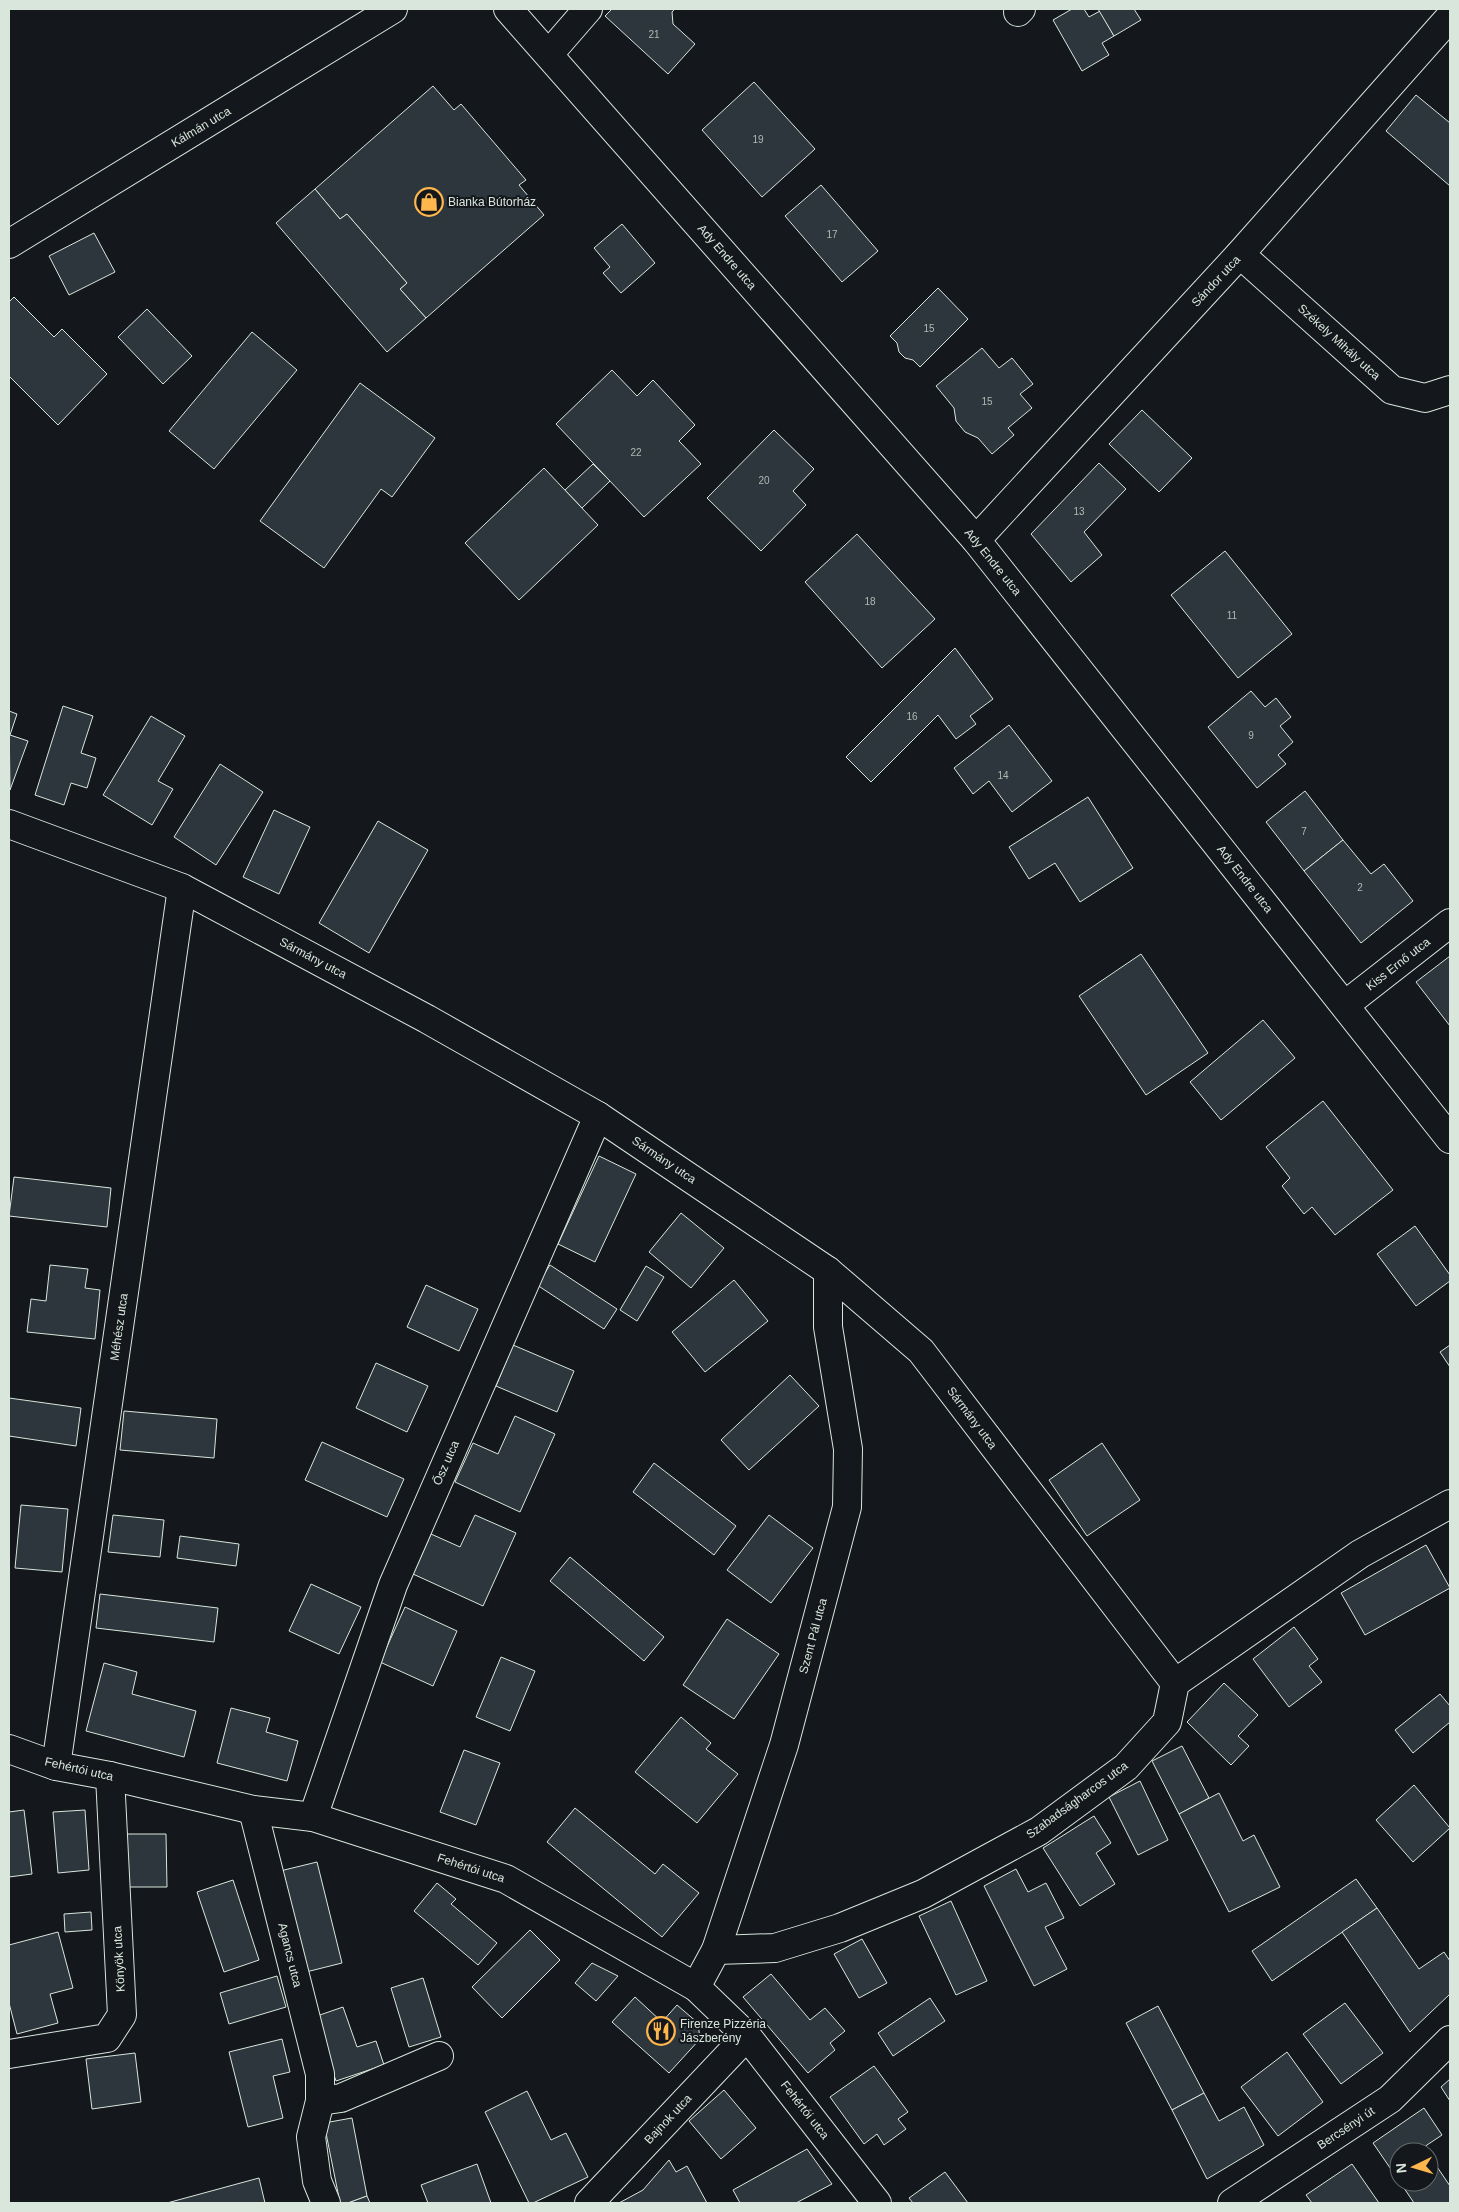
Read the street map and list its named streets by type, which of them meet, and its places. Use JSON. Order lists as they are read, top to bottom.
{
  "streets": {
    "street": [
      "Kálmán utca",
      "Ady Endre utca",
      "Sándor utca",
      "Székely Mihály utca",
      "Sármány utca",
      "Kiss Ernő utca",
      "Méhész utca",
      "Ősz utca",
      "Szent Pál utca",
      "Fehértói utca",
      "Szabadságharcos utca",
      "Agancs utca",
      "Könyök utca",
      "Bajnok utca",
      "Bercsényi út"
    ]
  },
  "crossings": [
    ["Ady Endre utca", "Sándor utca"],
    ["Ady Endre utca", "Kiss Ernő utca"],
    ["Sándor utca", "Székely Mihály utca"],
    ["Sármány utca", "Méhész utca"],
    ["Sármány utca", "Ősz utca"],
    ["Sármány utca", "Szent Pál utca"],
    ["Sármány utca", "Szabadságharcos utca"],
    ["Méhész utca", "Fehértói utca"],
    ["Ősz utca", "Fehértói utca"],
    ["Szent Pál utca", "Fehértói utca"],
    ["Szent Pál utca", "Szabadságharcos utca"],
    ["Fehértói utca", "Agancs utca"],
    ["Fehértói utca", "Könyök utca"],
    ["Fehértói utca", "Bajnok utca"]
  ],
  "places": {
    "shop": ["Bianka Bútorház"],
    "restaurant": ["Firenze Pizzéria Jászberény"]
  },
  "house_numbers": [
    "21",
    "19",
    "17",
    "15",
    "15",
    "22",
    "20",
    "13",
    "18",
    "11",
    "16",
    "9",
    "14",
    "7",
    "2"
  ],
  "north": "left"
}
